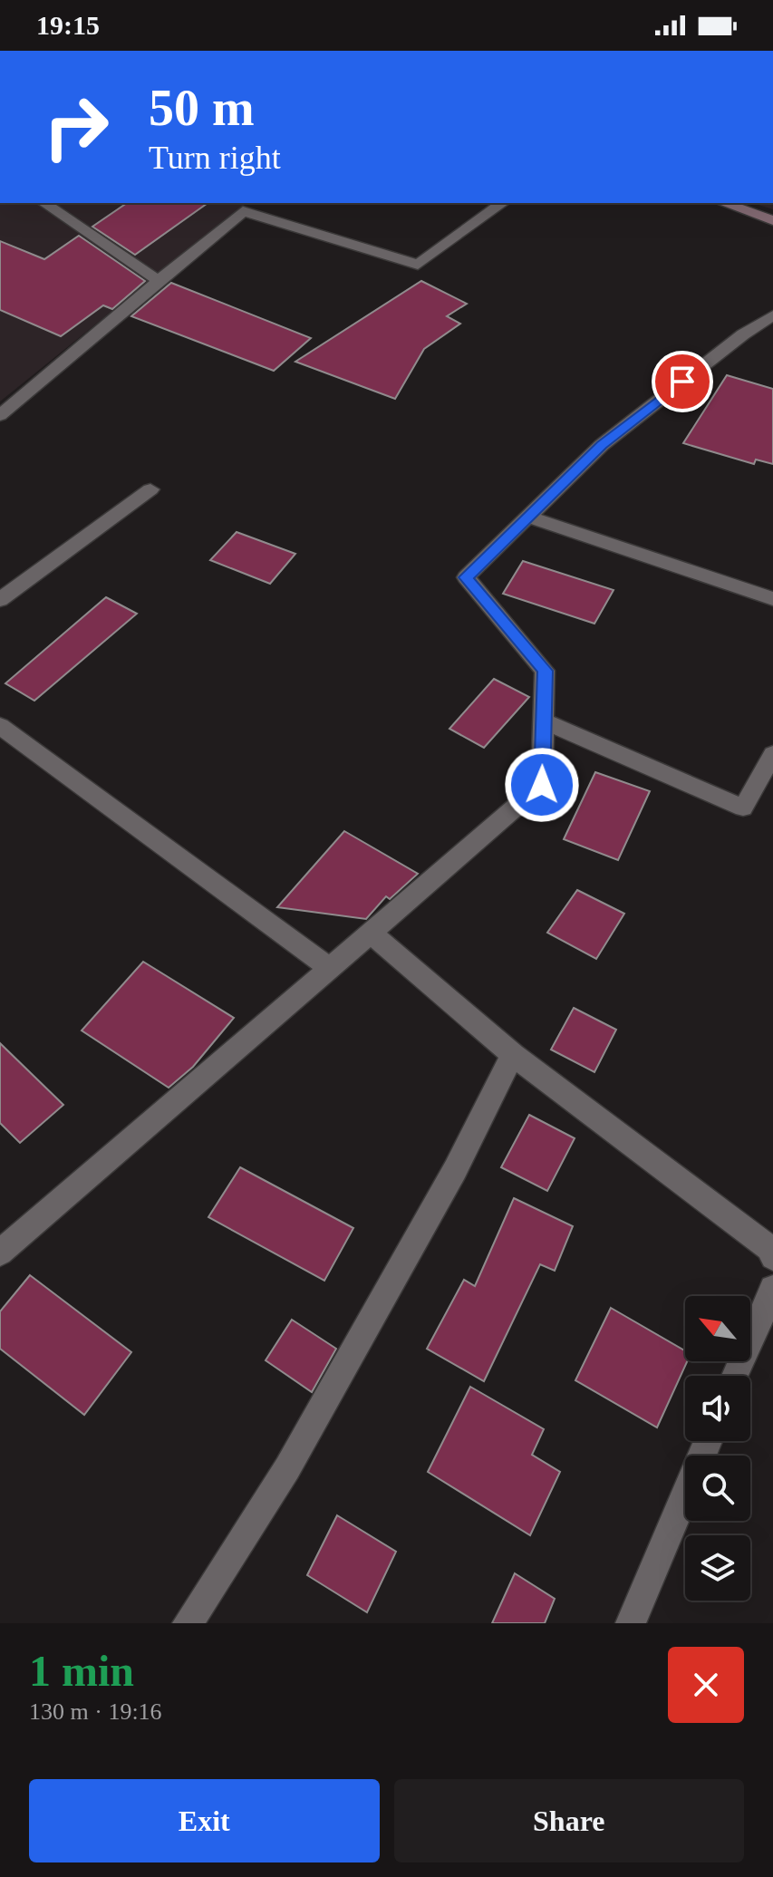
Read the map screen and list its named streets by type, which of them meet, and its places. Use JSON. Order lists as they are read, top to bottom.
{
  "north": "top left",
  "page": {
    "status": "19:15",
    "turn": ["50 m", "Turn right"],
    "heading": ["1 min", "130 m · 19:16"],
    "buttons": ["Exit", "Share"]
  }
}
